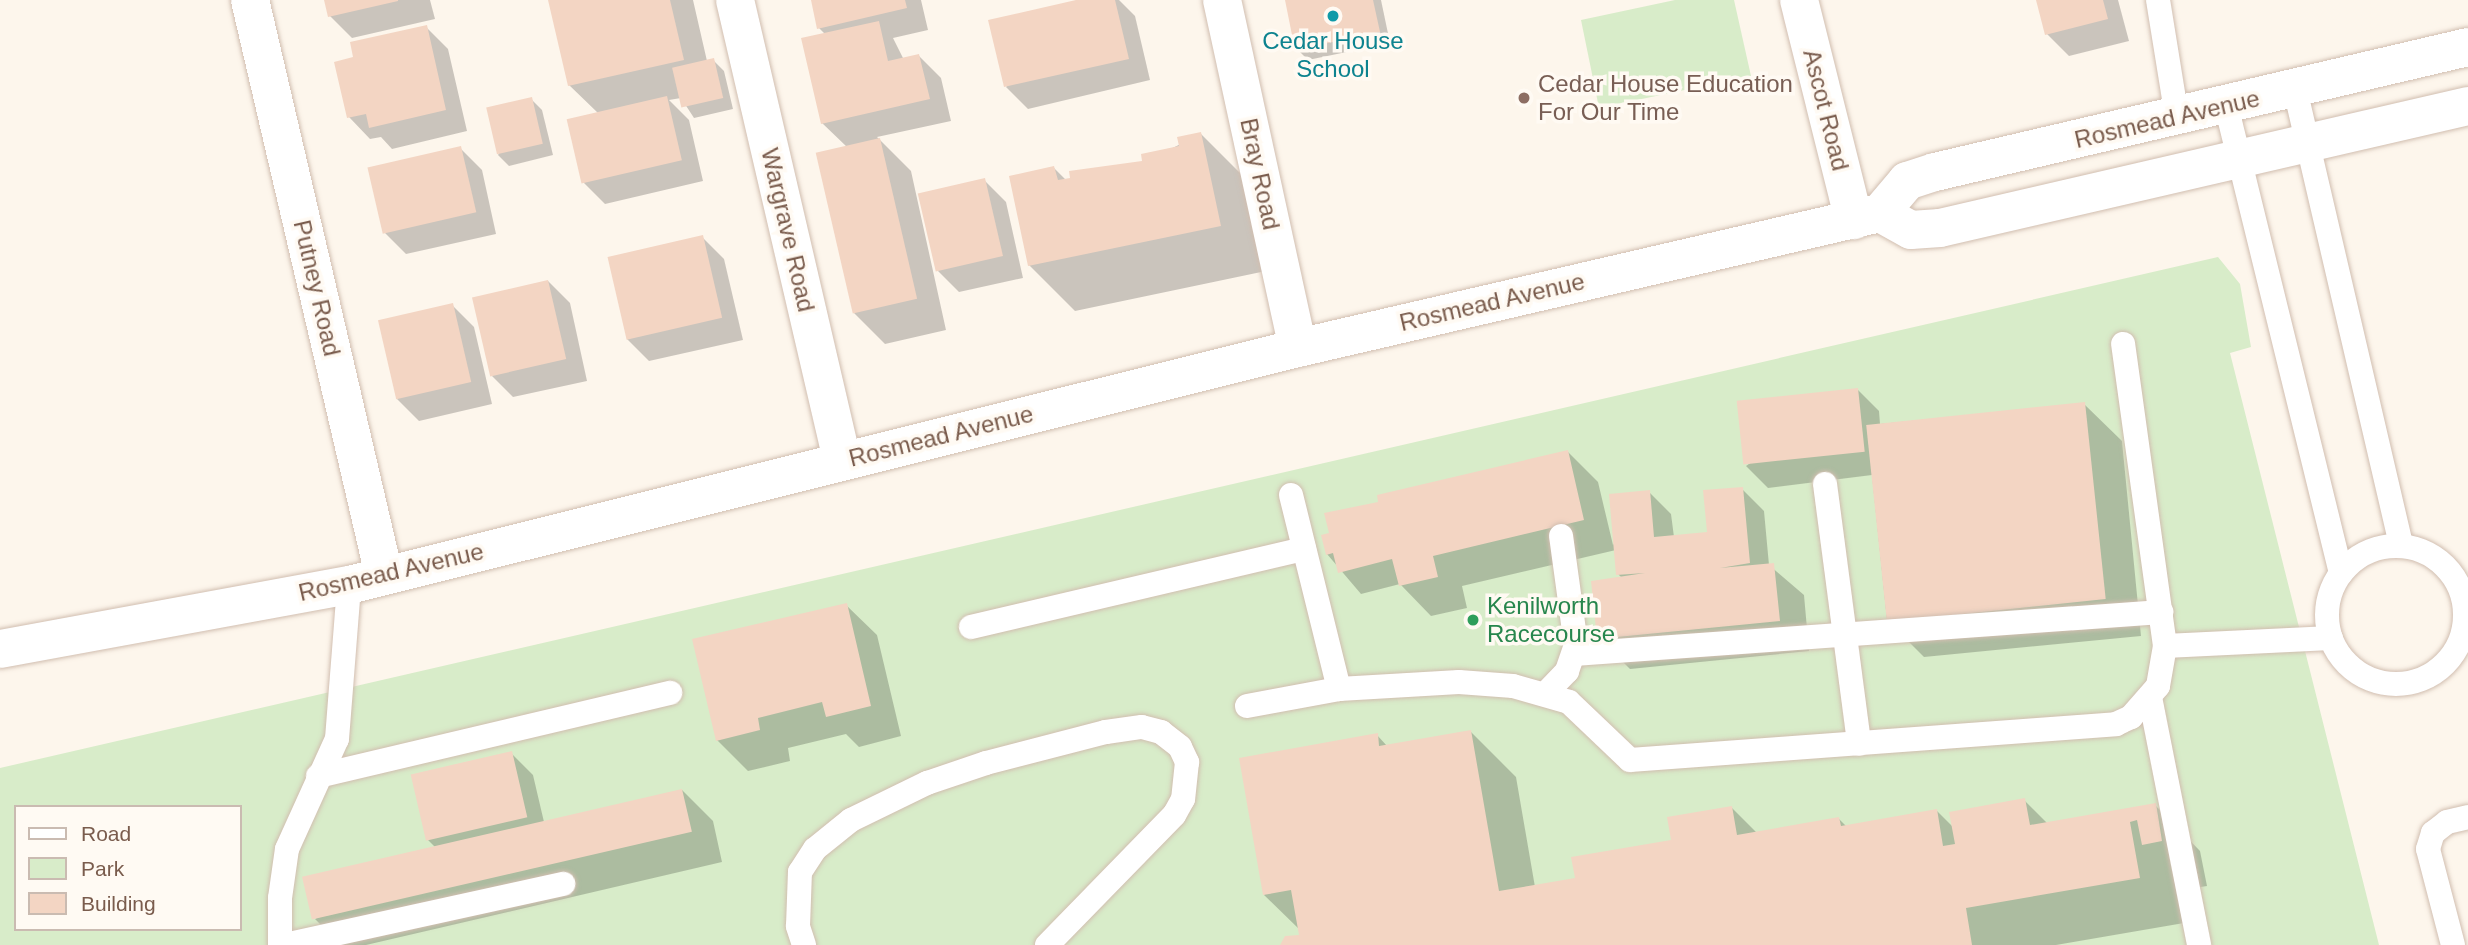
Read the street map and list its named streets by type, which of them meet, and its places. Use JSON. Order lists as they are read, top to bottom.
{
  "streets": {
    "main road": [
      "Ascot Road",
      "Rosmead Avenue",
      "Bray Road",
      "Wargrave Road",
      "Putney Road"
    ]
  },
  "crossings": [
    ["Ascot Road", "Rosmead Avenue"],
    ["Rosmead Avenue", "Bray Road"],
    ["Rosmead Avenue", "Wargrave Road"],
    ["Rosmead Avenue", "Putney Road"]
  ],
  "places": ["Cedar House School", "Cedar House Education For Our Time", "Kenilworth Racecourse"],
  "legend": ["Road", "Park", "Building"]
}
